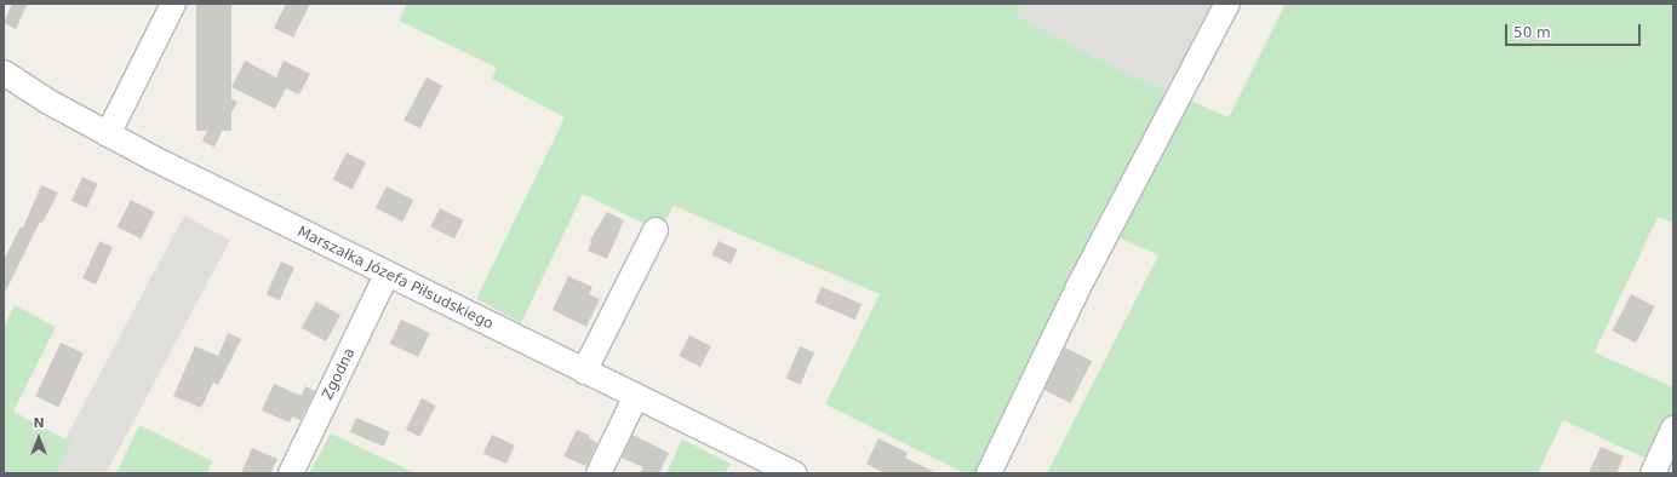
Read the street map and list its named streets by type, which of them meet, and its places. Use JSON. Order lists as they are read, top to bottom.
{
  "streets": {
    "street": ["Marszałka Józefa Piłsudskiego", "Zgodna"]
  },
  "crossings": [
    ["Marszałka Józefa Piłsudskiego", "Zgodna"]
  ],
  "scale_bar": "50 m",
  "north": "top"
}
